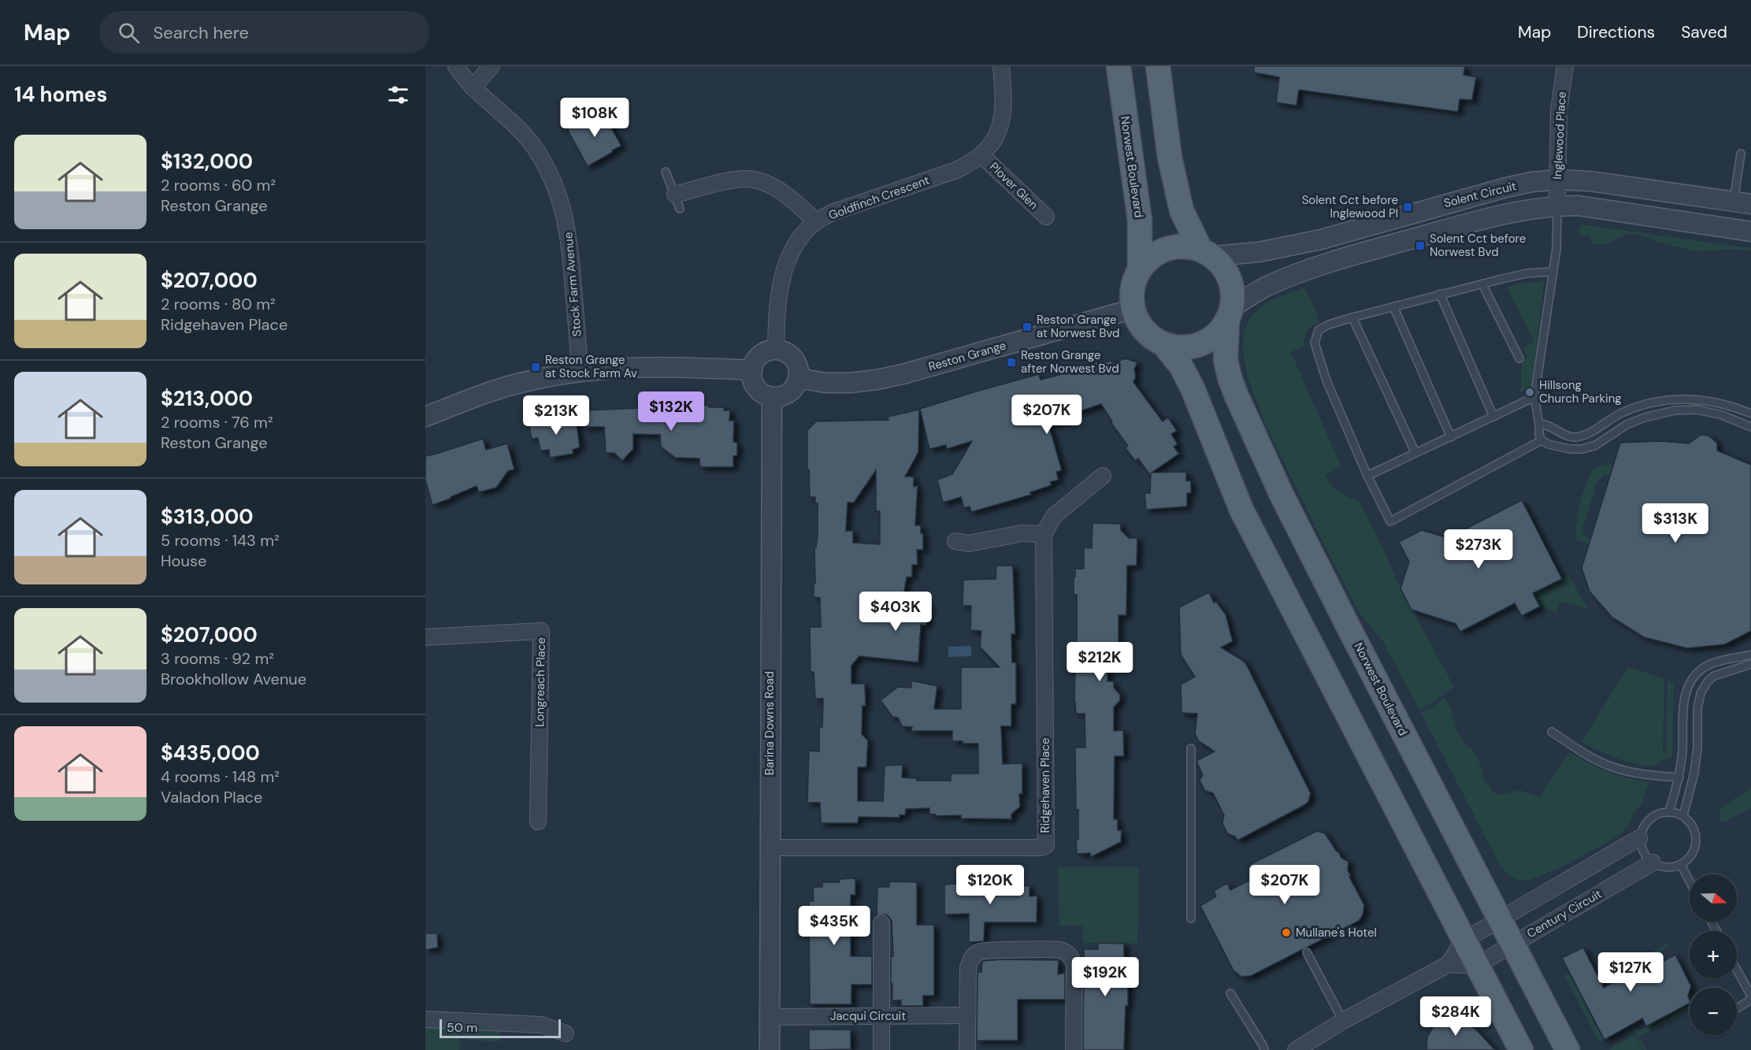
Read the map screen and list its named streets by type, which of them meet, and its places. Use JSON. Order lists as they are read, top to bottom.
{
  "streets": {
    "main road": ["Norwest Boulevard"],
    "street": [
      "Inglewood Place",
      "Plover Glen",
      "Solent Circuit",
      "Goldfinch Crescent",
      "Stock Farm Avenue",
      "Reston Grange",
      "Longreach Place",
      "Barina Downs Road",
      "Ridgehaven Place",
      "Century Circuit",
      "Jacqui Circuit"
    ]
  },
  "crossings": [
    ["Inglewood Place", "Solent Circuit"],
    ["Norwest Boulevard", "Solent Circuit"],
    ["Norwest Boulevard", "Reston Grange"],
    ["Norwest Boulevard", "Century Circuit"],
    ["Plover Glen", "Goldfinch Crescent"],
    ["Solent Circuit", "Reston Grange"],
    ["Goldfinch Crescent", "Reston Grange"],
    ["Goldfinch Crescent", "Barina Downs Road"],
    ["Reston Grange", "Barina Downs Road"],
    ["Barina Downs Road", "Ridgehaven Place"],
    ["Barina Downs Road", "Jacqui Circuit"]
  ],
  "places": {
    "transit": [
      "Solent Cct before Inglewood Pl",
      "Solent Cct before Norwest Bvd",
      "Reston Grange at Norwest Bvd",
      "Reston Grange after Norwest Bvd",
      "Reston Grange at Stock Farm Av"
    ],
    "other": ["Hillsong Church Parking", "Mullane's Hotel"]
  },
  "scale_bar": "50 m",
  "north": "right",
  "page": {
    "header": "Map",
    "search": "Search here",
    "nav": ["Map", "Directions", "Saved"],
    "heading": "14 homes",
    "price": [
      "$108K",
      "$132K",
      "$207K",
      "$213K",
      "$313K",
      "$273K",
      "$403K",
      "$212K",
      "$120K",
      "$207K",
      "$435K",
      "$127K",
      "$192K",
      "$284K"
    ],
    "list": [
      {
        "name": "$132,000",
        "note": "2 rooms · 60 m² · Reston Grange"
      },
      {
        "name": "$207,000",
        "note": "2 rooms · 80 m² · Ridgehaven Place"
      },
      {
        "name": "$213,000",
        "note": "2 rooms · 76 m² · Reston Grange"
      },
      {
        "name": "$313,000",
        "note": "5 rooms · 143 m² · House"
      },
      {
        "name": "$207,000",
        "note": "3 rooms · 92 m² · Brookhollow Avenue"
      },
      {
        "name": "$435,000",
        "note": "4 rooms · 148 m² · Valadon Place"
      }
    ],
    "map_buttons": ["+", "−"],
    "scale": "50 m"
  }
}
